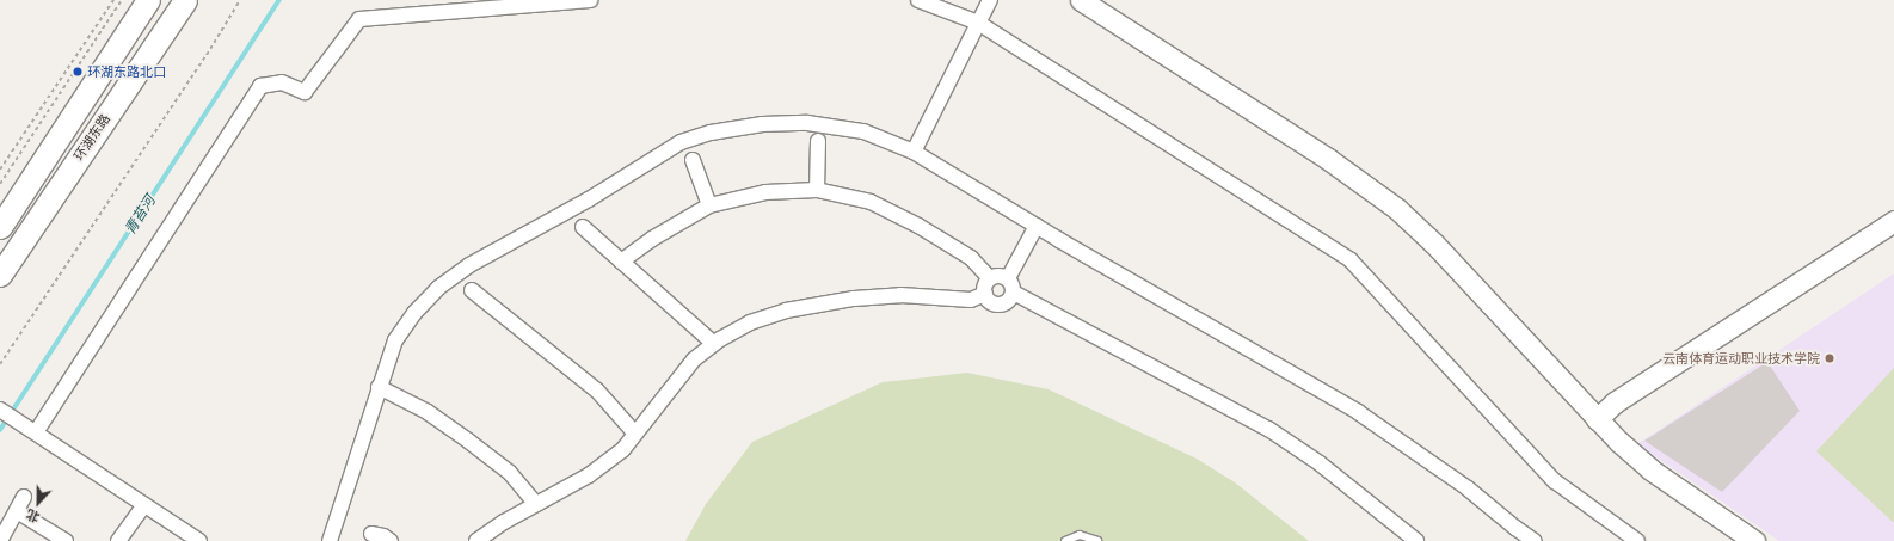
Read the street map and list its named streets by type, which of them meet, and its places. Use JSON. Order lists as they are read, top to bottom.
{
  "streets": {
    "main road": ["环湖东路"]
  },
  "water": ["青苔河"],
  "places": ["环湖东路北口", "云南体育运动职业技术学院"],
  "north": "bottom"
}
